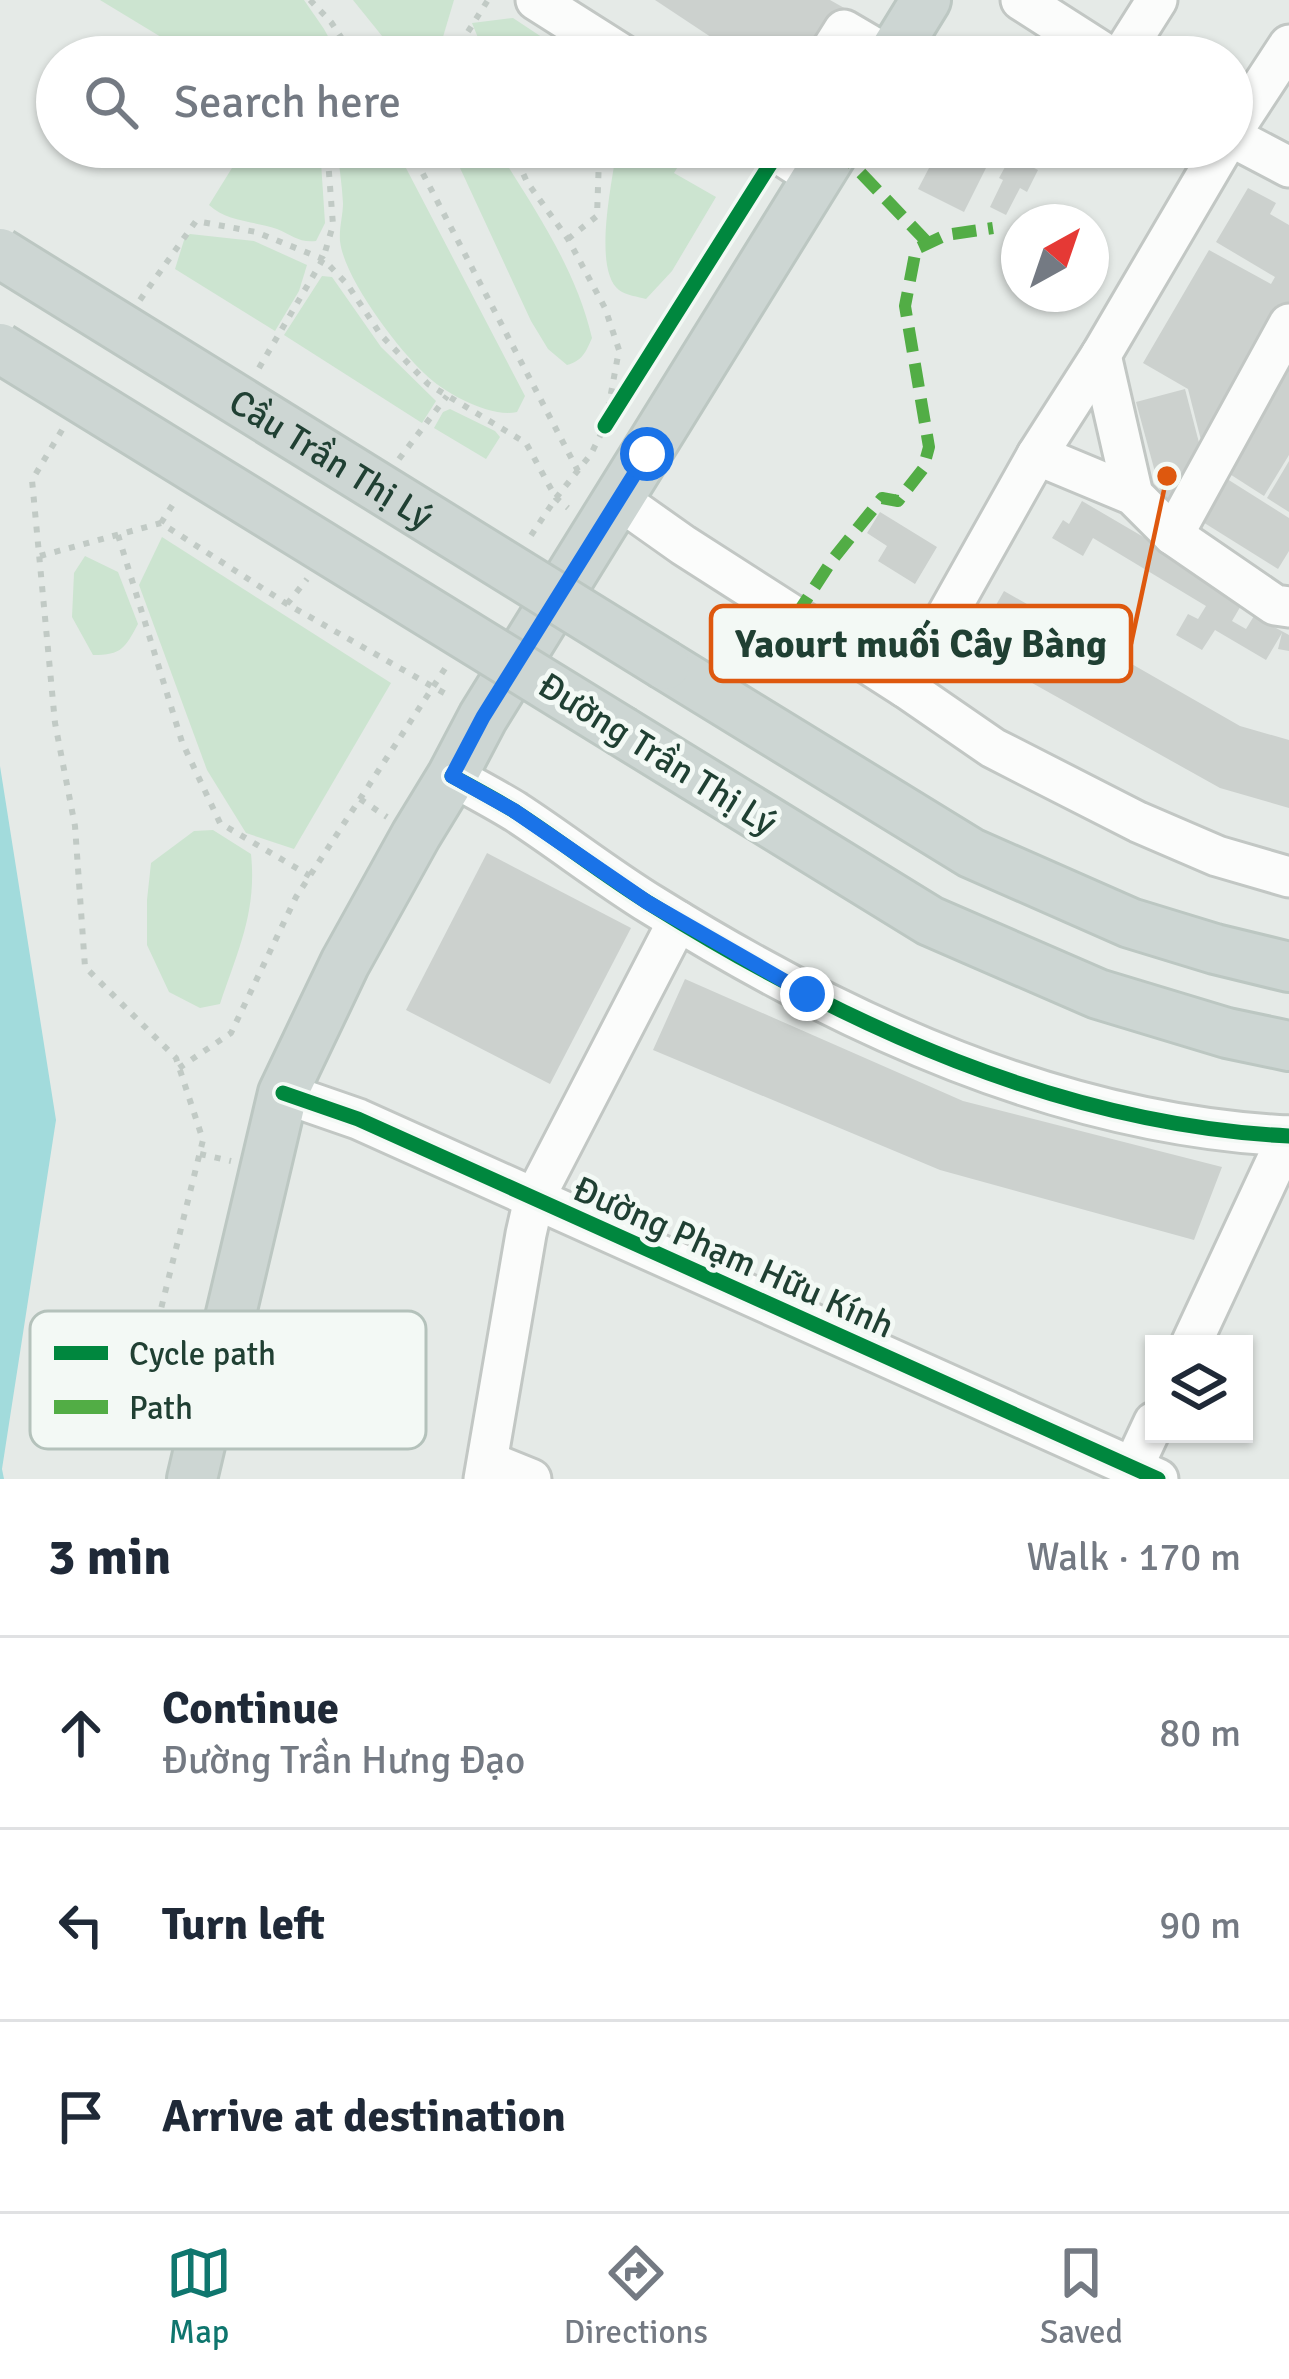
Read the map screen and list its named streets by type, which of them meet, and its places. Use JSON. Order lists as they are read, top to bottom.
{
  "streets": {
    "main road": ["Cầu Trần Thị Lý", "Đường Trần Thị Lý"],
    "street": ["Đường Phạm Hữu Kính"]
  },
  "places": ["Yaourt muối Cây Bàng"],
  "legend": ["Cycle path", "Path"],
  "north": "top right",
  "page": {
    "search": "Search here",
    "heading": ["3 min", "Walk · 170 m"],
    "list": [
      ["Continue", "Đường Trần Hưng Đạo", "80 m"],
      ["Turn left", "90 m"],
      "Arrive at destination"
    ],
    "nav": ["Map", "Directions", "Saved"]
  }
}
